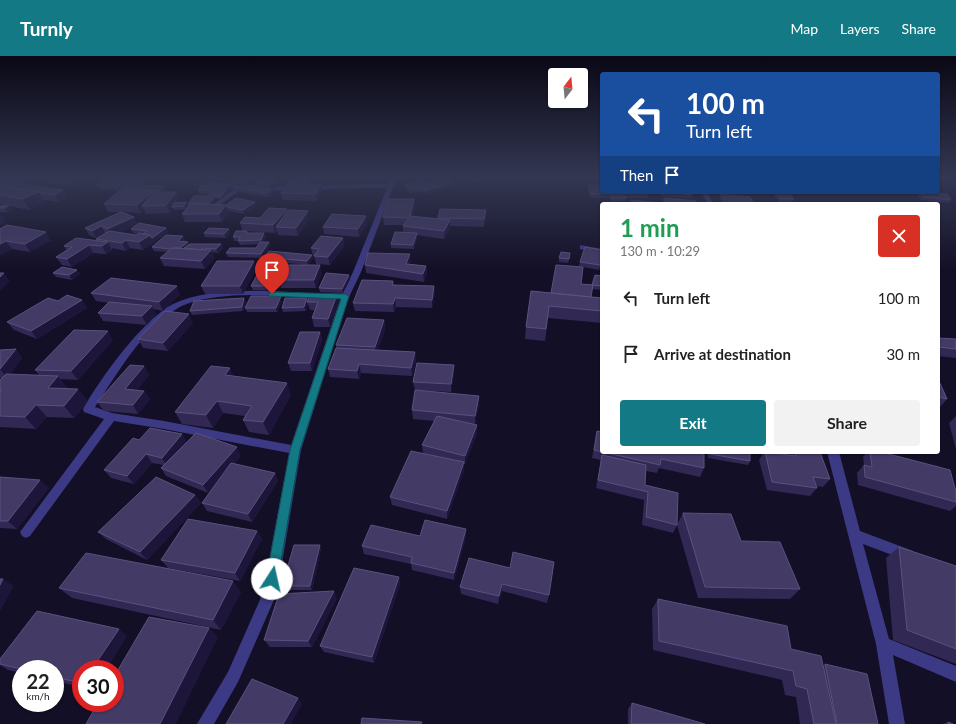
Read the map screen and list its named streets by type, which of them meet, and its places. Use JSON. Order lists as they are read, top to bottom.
{
  "north": "top",
  "page": {
    "header": "Turnly",
    "nav": ["Map", "Layers", "Share"],
    "turn": ["100 m", "Turn left"],
    "then": "Then",
    "heading": ["1 min", "130 m · 10:29"],
    "list": [
      {
        "name": "Turn left",
        "value": "100 m"
      },
      {
        "name": "Arrive at destination",
        "value": "30 m"
      }
    ],
    "buttons": ["Exit", "Share"],
    "speed": "22 km/h",
    "limit": "30"
  }
}
